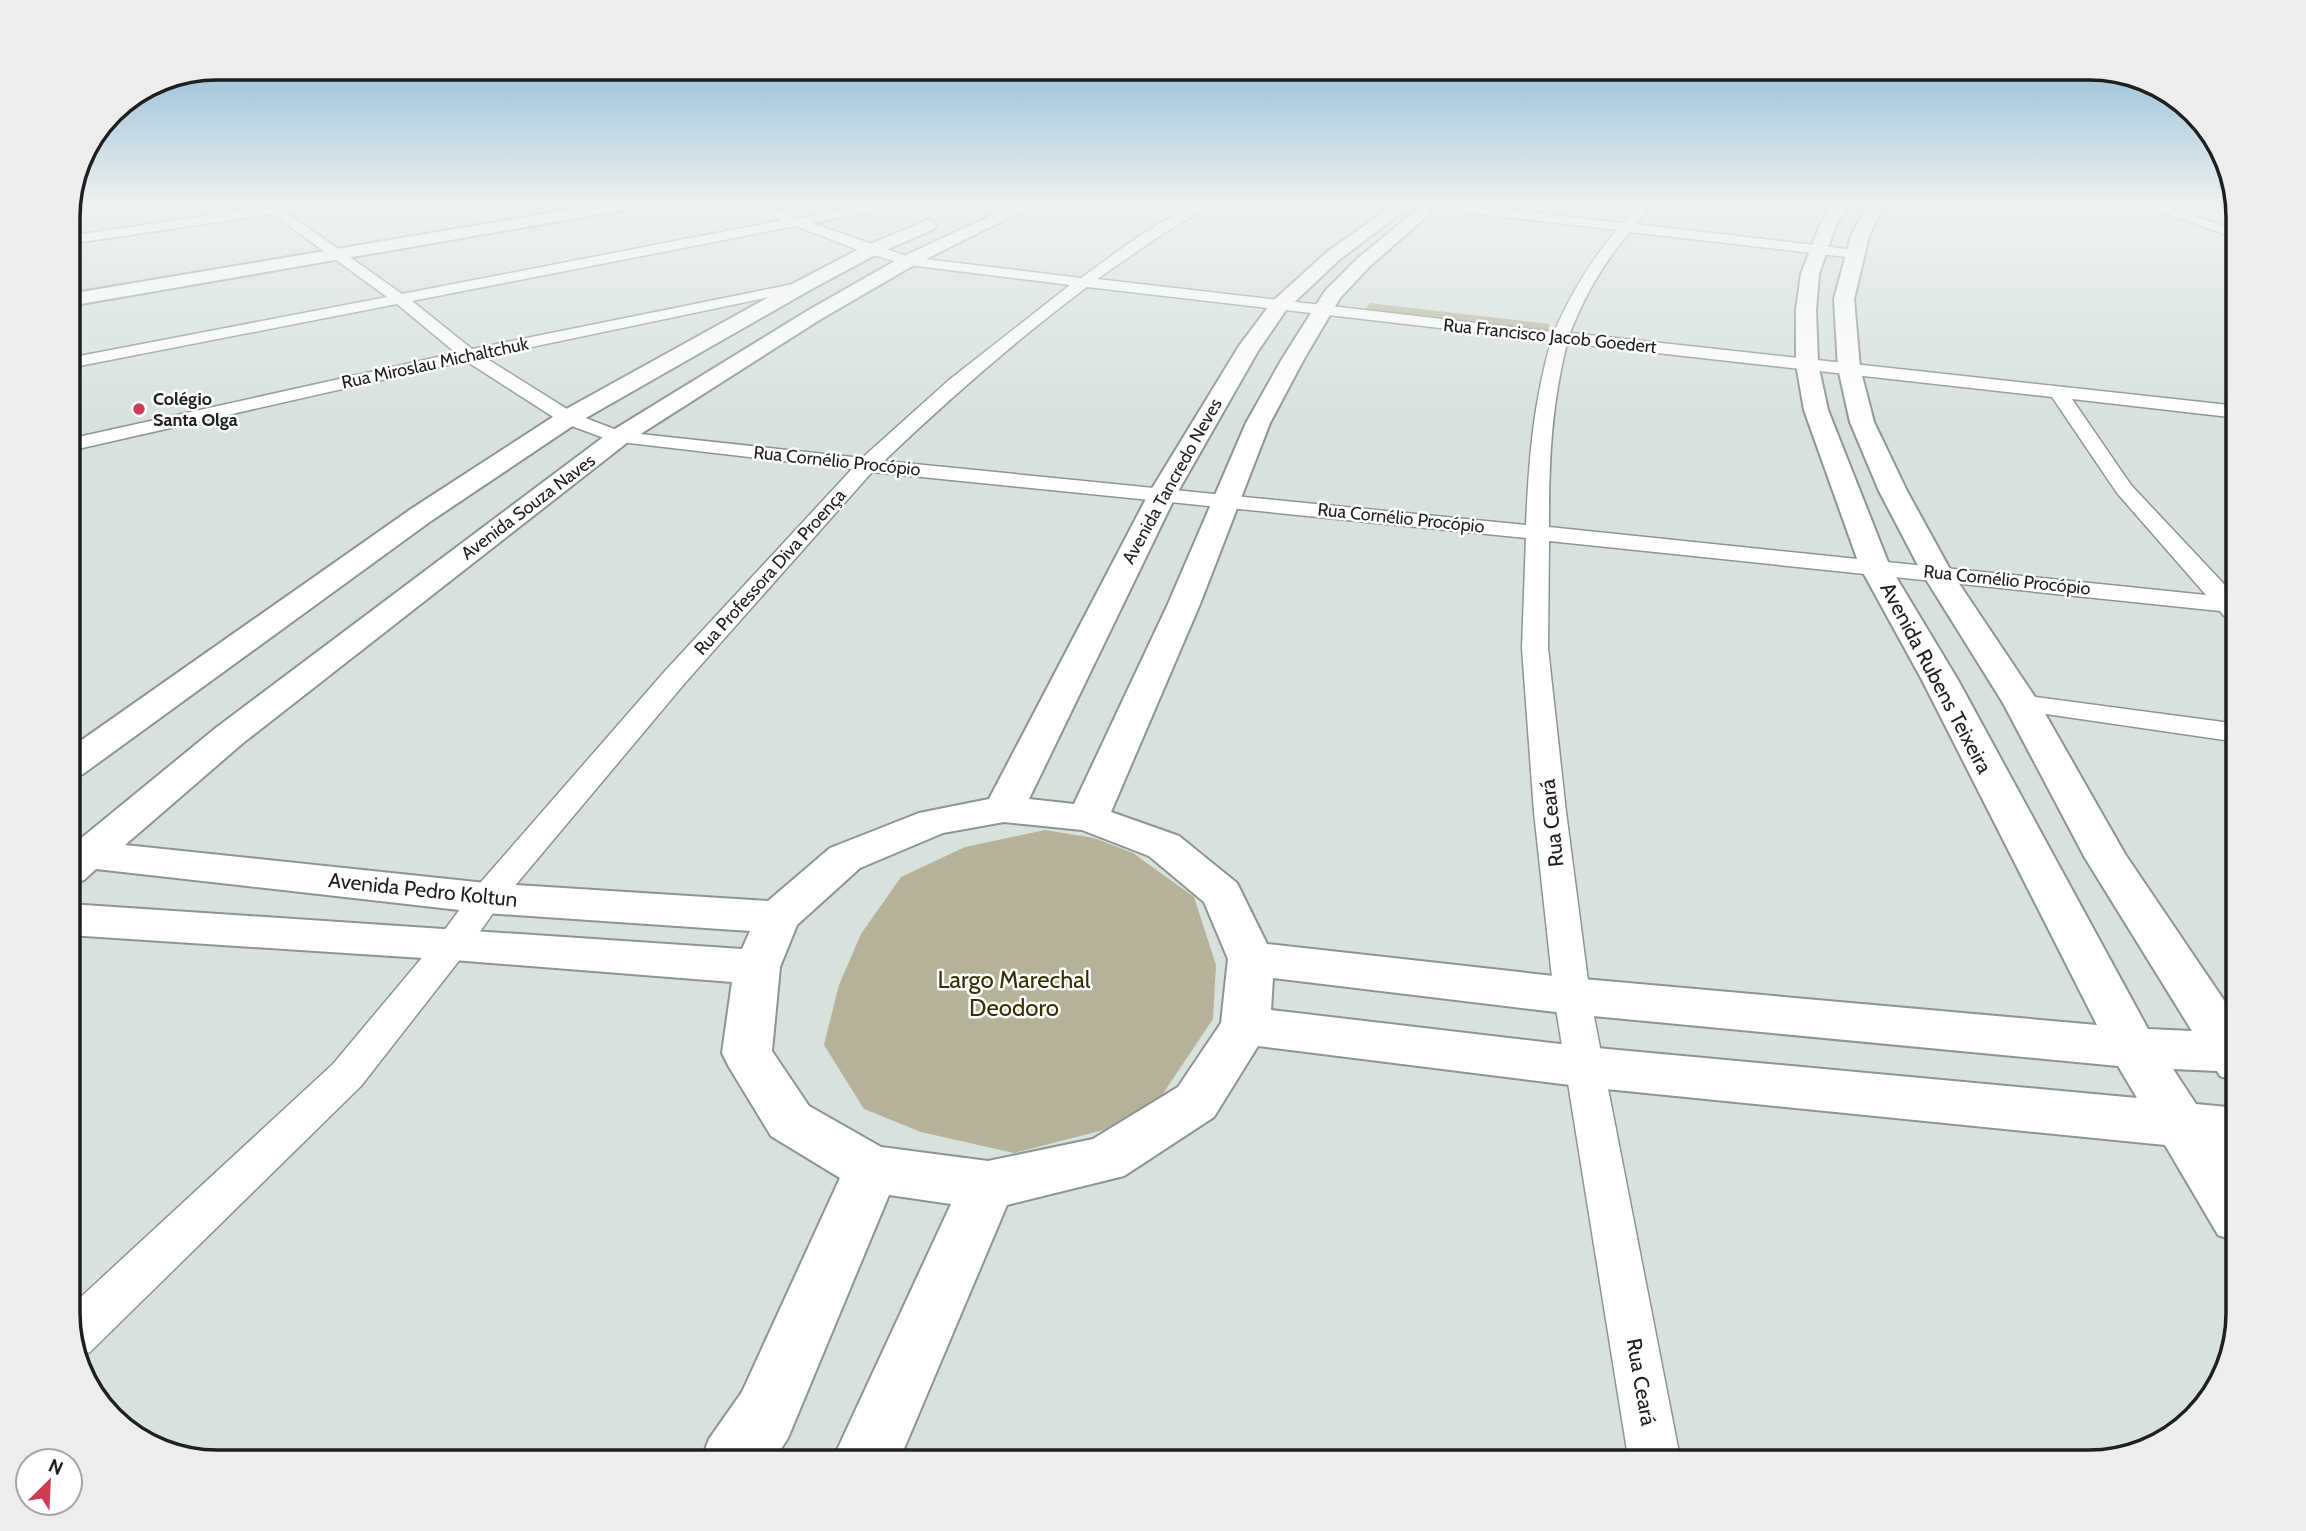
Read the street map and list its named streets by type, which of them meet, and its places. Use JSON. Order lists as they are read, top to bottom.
{
  "streets": {
    "street": [
      "Rua Francisco Jacob Goedert",
      "Rua Miroslau Michaltchuk",
      "Rua Cornélio Procópio",
      "Avenida Tancredo Neves",
      "Avenida Souza Naves",
      "Rua Professora Diva Proença",
      "Avenida Rubens Teixeira",
      "Rua Ceará",
      "Avenida Pedro Koltun"
    ]
  },
  "crossings": [
    ["Rua Francisco Jacob Goedert", "Avenida Tancredo Neves"],
    ["Rua Francisco Jacob Goedert", "Rua Professora Diva Proença"],
    ["Rua Francisco Jacob Goedert", "Avenida Rubens Teixeira"],
    ["Rua Francisco Jacob Goedert", "Rua Ceará"],
    ["Rua Miroslau Michaltchuk", "Rua Cornélio Procópio"],
    ["Rua Cornélio Procópio", "Avenida Tancredo Neves"],
    ["Rua Cornélio Procópio", "Avenida Souza Naves"],
    ["Rua Cornélio Procópio", "Rua Professora Diva Proença"],
    ["Rua Cornélio Procópio", "Avenida Rubens Teixeira"],
    ["Rua Cornélio Procópio", "Rua Ceará"],
    ["Rua Professora Diva Proença", "Avenida Pedro Koltun"]
  ],
  "parks": ["Largo Marechal Deodoro"],
  "places": ["Colégio Santa Olga"],
  "north": "top right"
}
